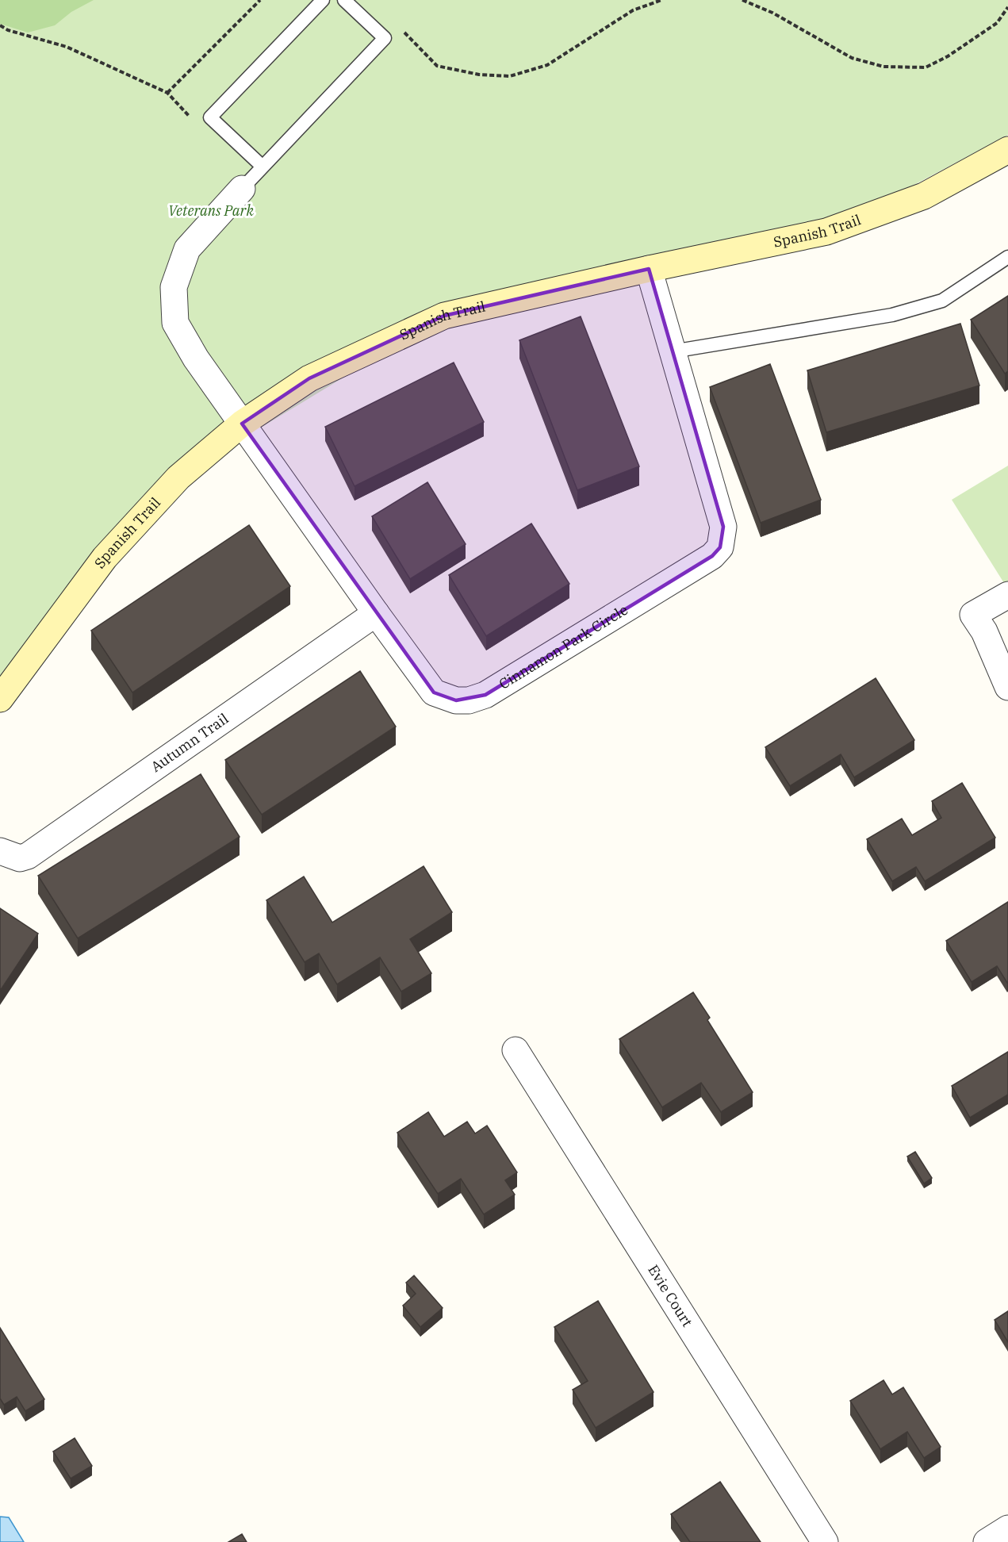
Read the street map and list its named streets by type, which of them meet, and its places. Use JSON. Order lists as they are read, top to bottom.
{
  "streets": {
    "street": [
      "Spanish Trail",
      "Cinnamon Park Circle",
      "Autumn Trail",
      "Evie Court"
    ]
  },
  "crossings": [
    ["Spanish Trail", "Cinnamon Park Circle"],
    ["Cinnamon Park Circle", "Autumn Trail"]
  ],
  "parks": ["Veterans Park"]
}
